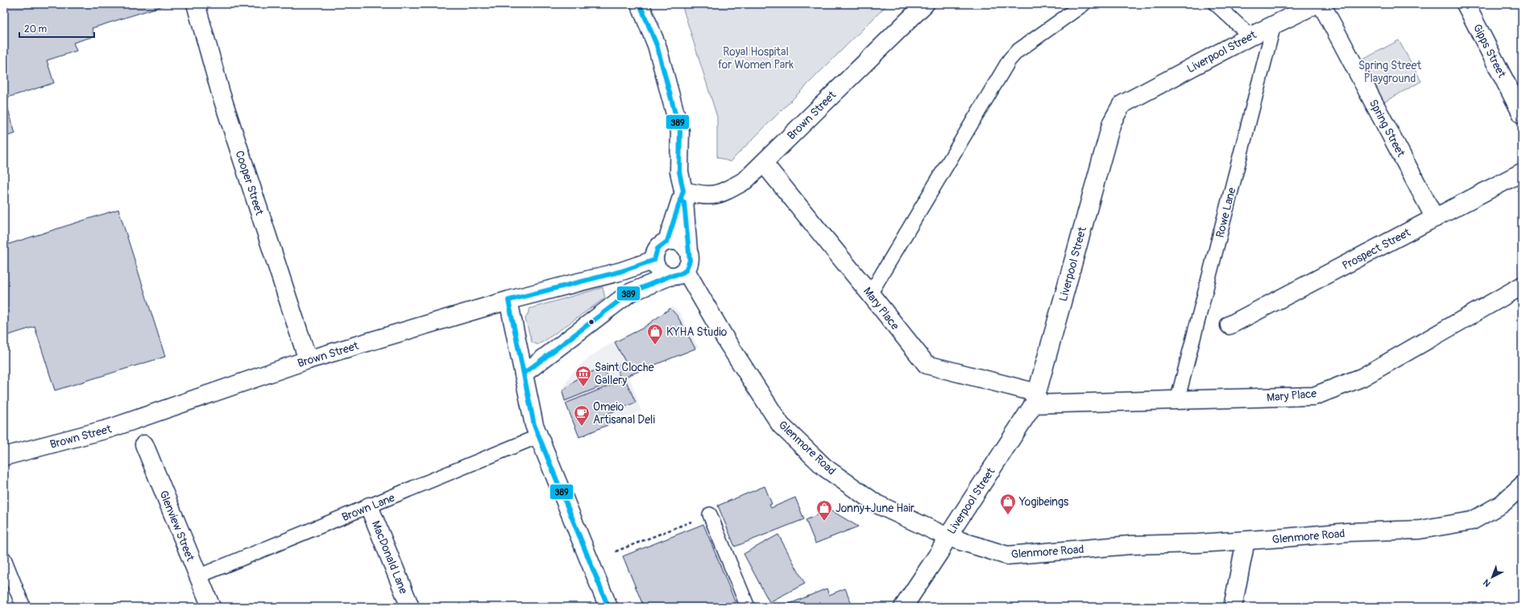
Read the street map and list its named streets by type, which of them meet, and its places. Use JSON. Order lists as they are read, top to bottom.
{
  "streets": {
    "street": [
      "Gipps Street",
      "Liverpool Street",
      "Brown Street",
      "Spring Street",
      "Cooper Street",
      "Prospect Street",
      "Mary Place",
      "Glenmore Road",
      "Glenview Street",
      "MacDonald Lane"
    ],
    "lane": ["Rowe Lane", "Brown Lane"]
  },
  "crossings": [
    ["Liverpool Street", "Rowe Lane"],
    ["Liverpool Street", "Mary Place"],
    ["Liverpool Street", "Glenmore Road"],
    ["Brown Street", "Cooper Street"],
    ["Brown Street", "Mary Place"],
    ["Brown Street", "Glenmore Road"],
    ["Spring Street", "Prospect Street"],
    ["Rowe Lane", "Mary Place"],
    ["Brown Lane", "Glenview Street"],
    ["Brown Lane", "MacDonald Lane"]
  ],
  "parks": ["Royal Hospital for Women Park", "Spring Street Playground"],
  "places": {
    "shop": ["KYHA Studio", "Yogibeings", "Jonny+June Hair"],
    "museum": ["Saint Cloche Gallery"],
    "cafe": ["Omeio Artisanal Deli"]
  },
  "lines": ["transit line 389"],
  "scale_bar": "20 m",
  "north": "bottom left"
}
